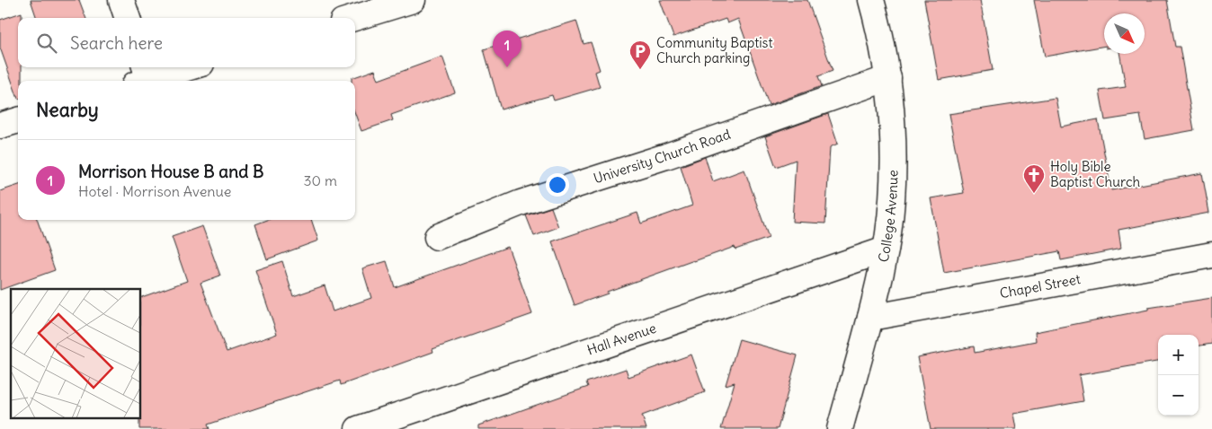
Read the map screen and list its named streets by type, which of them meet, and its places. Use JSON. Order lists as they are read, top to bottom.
{
  "streets": {
    "street": [
      "University Church Road",
      "College Avenue",
      "Chapel Street",
      "Hall Avenue"
    ]
  },
  "crossings": [
    ["University Church Road", "College Avenue"],
    ["College Avenue", "Chapel Street"],
    ["College Avenue", "Hall Avenue"]
  ],
  "places": {
    "parking": ["Community Baptist Church parking"],
    "church": ["Holy Bible Baptist Church"]
  },
  "north": "bottom right",
  "page": {
    "search": "Search here",
    "pins": "1",
    "heading": "Nearby",
    "list": [
      {
        "mark": "1",
        "name": "Morrison House B and B",
        "note": "Hotel · Morrison Avenue",
        "value": "30 m"
      }
    ],
    "map_buttons": ["+", "−"]
  }
}
